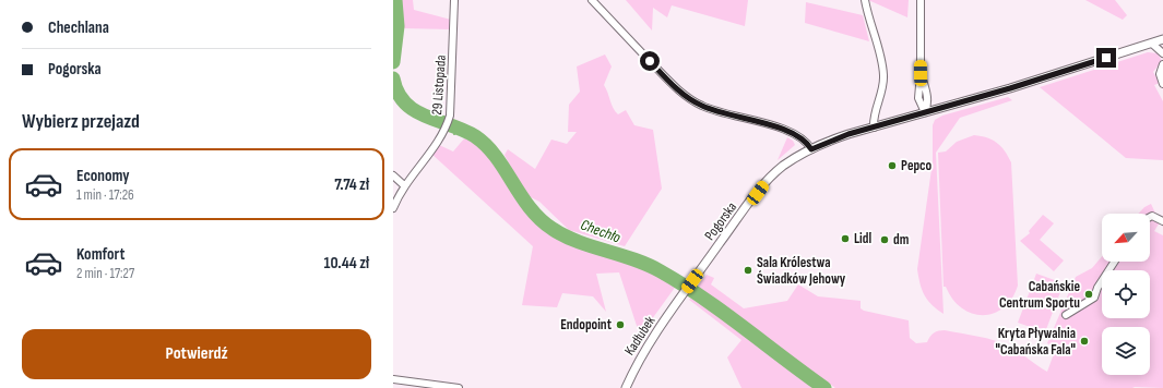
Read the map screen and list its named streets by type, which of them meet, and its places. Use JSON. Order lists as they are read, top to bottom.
{
  "streets": {
    "street": ["29 Listopada", "Pogorska", "Kadłubek"]
  },
  "crossings": [
    ["Pogorska", "Kadłubek"]
  ],
  "water": ["Chechło"],
  "places": [
    "Pepco",
    "Lidl",
    "dm",
    "Sala Królestwa Świadków Jehowy",
    "Cabańskie Centrum Sportu",
    "Endopoint",
    "Kryta Pływalnia \"Cabańska Fala\""
  ],
  "north": "bottom left",
  "page": {
    "banner": ["Chechlana", "Pogorska"],
    "heading": "Wybierz przejazd",
    "list": [
      {
        "name": "Economy",
        "note": "1 min · 17:26",
        "value": "7.74 zł"
      },
      {
        "name": "Komfort",
        "note": "2 min · 17:27",
        "value": "10.44 zł"
      }
    ],
    "buttons": "Potwierdź"
  }
}
